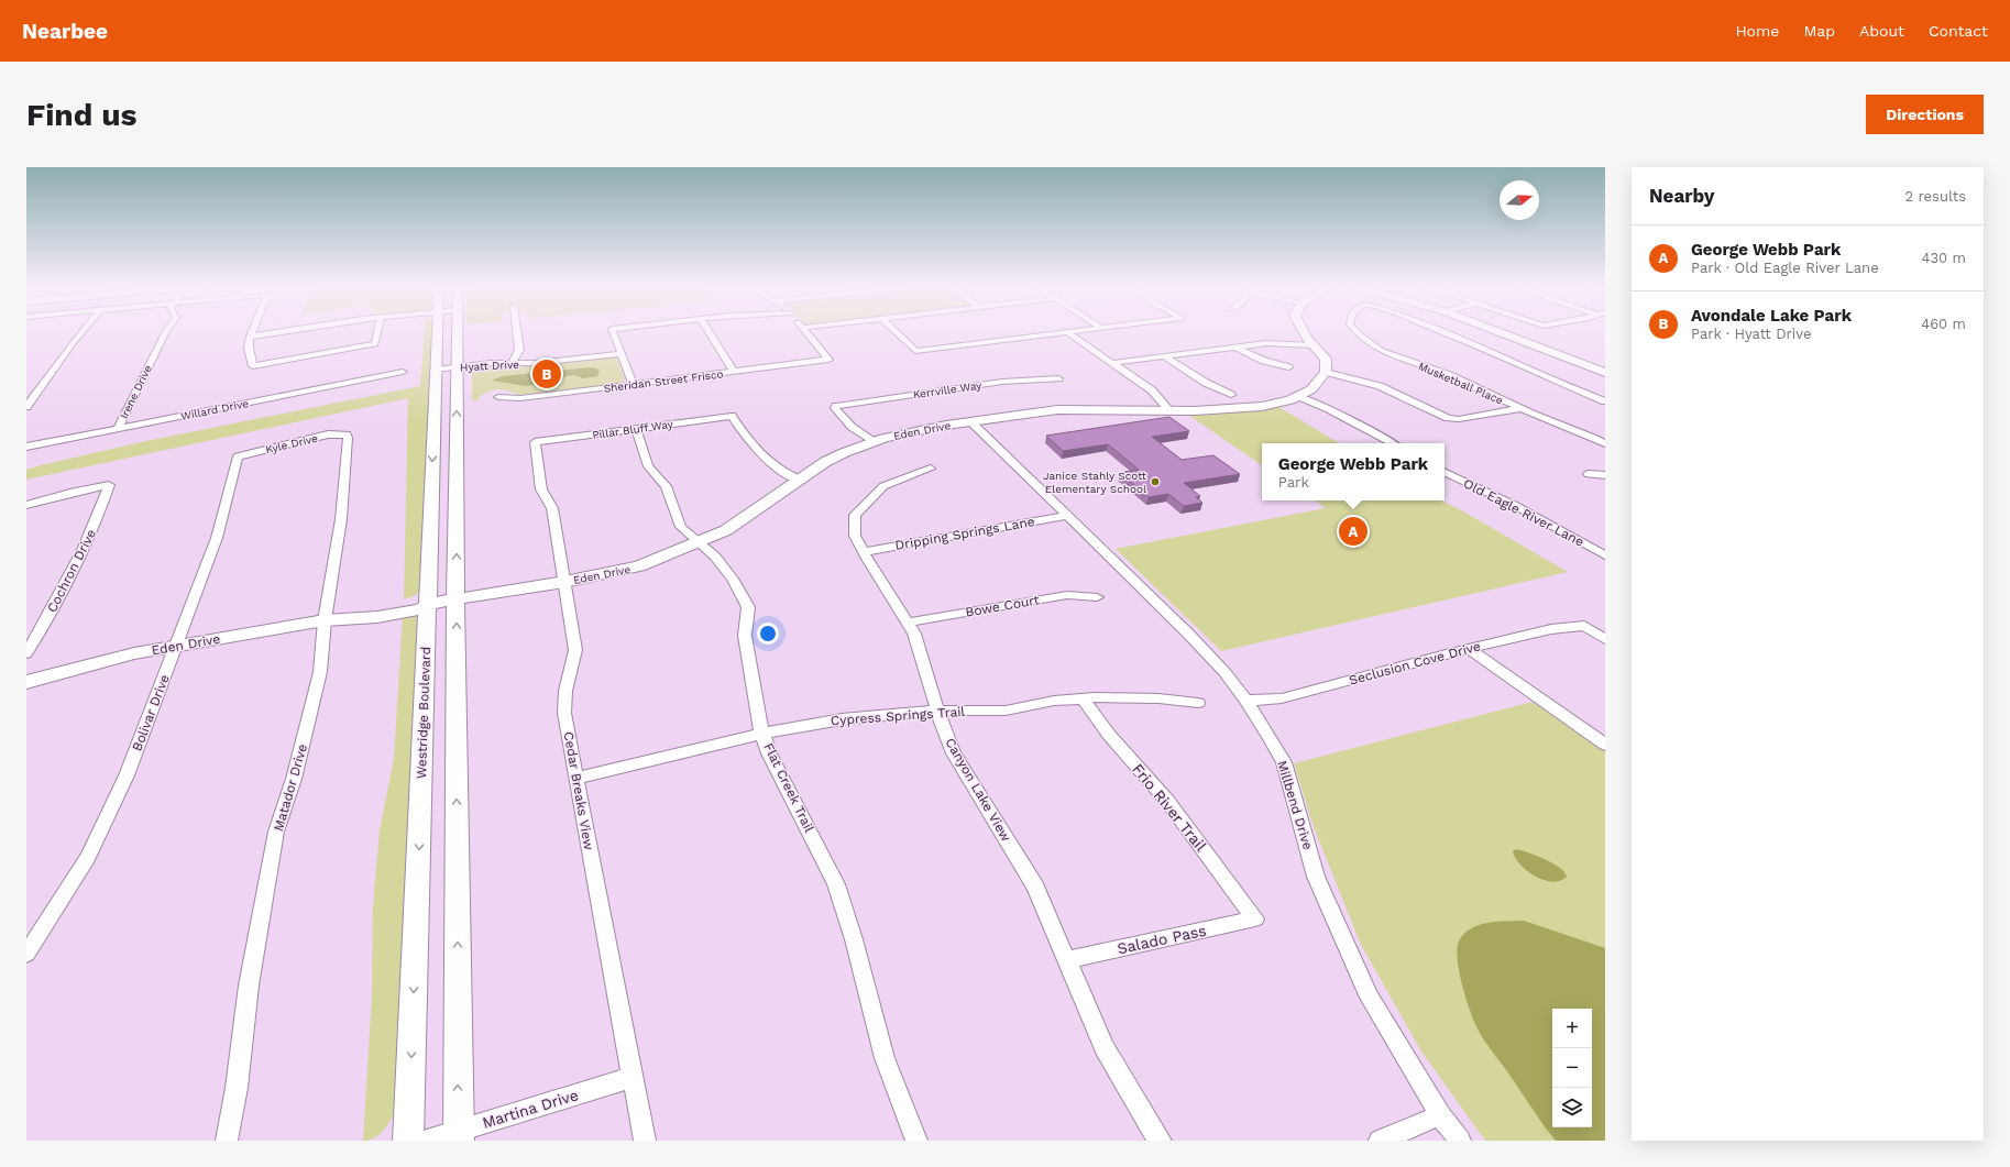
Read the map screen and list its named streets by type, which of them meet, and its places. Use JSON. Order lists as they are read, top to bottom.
{
  "streets": {
    "main road": ["Eden Drive", "Westridge Boulevard"],
    "street": [
      "Hyatt Drive",
      "Sheridan Street Frisco",
      "Musketball Place",
      "Kerrville Way",
      "Irene Drive",
      "Willard Drive",
      "Pillar Bluff Way",
      "Kyle Drive",
      "Old Eagle River Lane",
      "Dripping Springs Lane",
      "Cochron Drive",
      "Bowe Court",
      "Seclusion Cove Drive",
      "Bolivar Drive",
      "Cypress Springs Trail",
      "Matador Drive",
      "Flat Creek Trail",
      "Canyon Lake View",
      "Cedar Breaks View",
      "Millbend Drive",
      "Frio River Trail",
      "Salado Pass",
      "Martina Drive"
    ]
  },
  "crossings": [
    ["Hyatt Drive", "Westridge Boulevard"],
    ["Kerrville Way", "Eden Drive"],
    ["Irene Drive", "Willard Drive"],
    ["Pillar Bluff Way", "Eden Drive"],
    ["Pillar Bluff Way", "Flat Creek Trail"],
    ["Pillar Bluff Way", "Cedar Breaks View"],
    ["Eden Drive", "Bolivar Drive"],
    ["Eden Drive", "Westridge Boulevard"],
    ["Eden Drive", "Matador Drive"],
    ["Eden Drive", "Flat Creek Trail"],
    ["Eden Drive", "Cedar Breaks View"],
    ["Eden Drive", "Millbend Drive"],
    ["Kyle Drive", "Bolivar Drive"],
    ["Kyle Drive", "Matador Drive"],
    ["Dripping Springs Lane", "Canyon Lake View"],
    ["Dripping Springs Lane", "Millbend Drive"],
    ["Bowe Court", "Canyon Lake View"],
    ["Seclusion Cove Drive", "Millbend Drive"],
    ["Cypress Springs Trail", "Flat Creek Trail"],
    ["Cypress Springs Trail", "Canyon Lake View"],
    ["Cypress Springs Trail", "Cedar Breaks View"],
    ["Cypress Springs Trail", "Frio River Trail"],
    ["Canyon Lake View", "Salado Pass"],
    ["Cedar Breaks View", "Martina Drive"],
    ["Frio River Trail", "Salado Pass"]
  ],
  "places": ["Janice Stahly Scott Elementary School"],
  "north": "right",
  "page": {
    "header": "Nearbee",
    "nav": [
      "Home",
      "Map",
      "About",
      "Contact"
    ],
    "buttons": "Directions",
    "title": "Find us",
    "heading": ["Nearby", "2 results"],
    "list": [
      {
        "mark": "A",
        "name": "George Webb Park",
        "note": "Park · Old Eagle River Lane",
        "value": "430 m"
      },
      {
        "mark": "B",
        "name": "Avondale Lake Park",
        "note": "Park · Hyatt Drive",
        "value": "460 m"
      }
    ],
    "pins": ["B", "A"],
    "popup": ["George Webb Park", "Park"],
    "map_buttons": ["+", "−"]
  }
}
